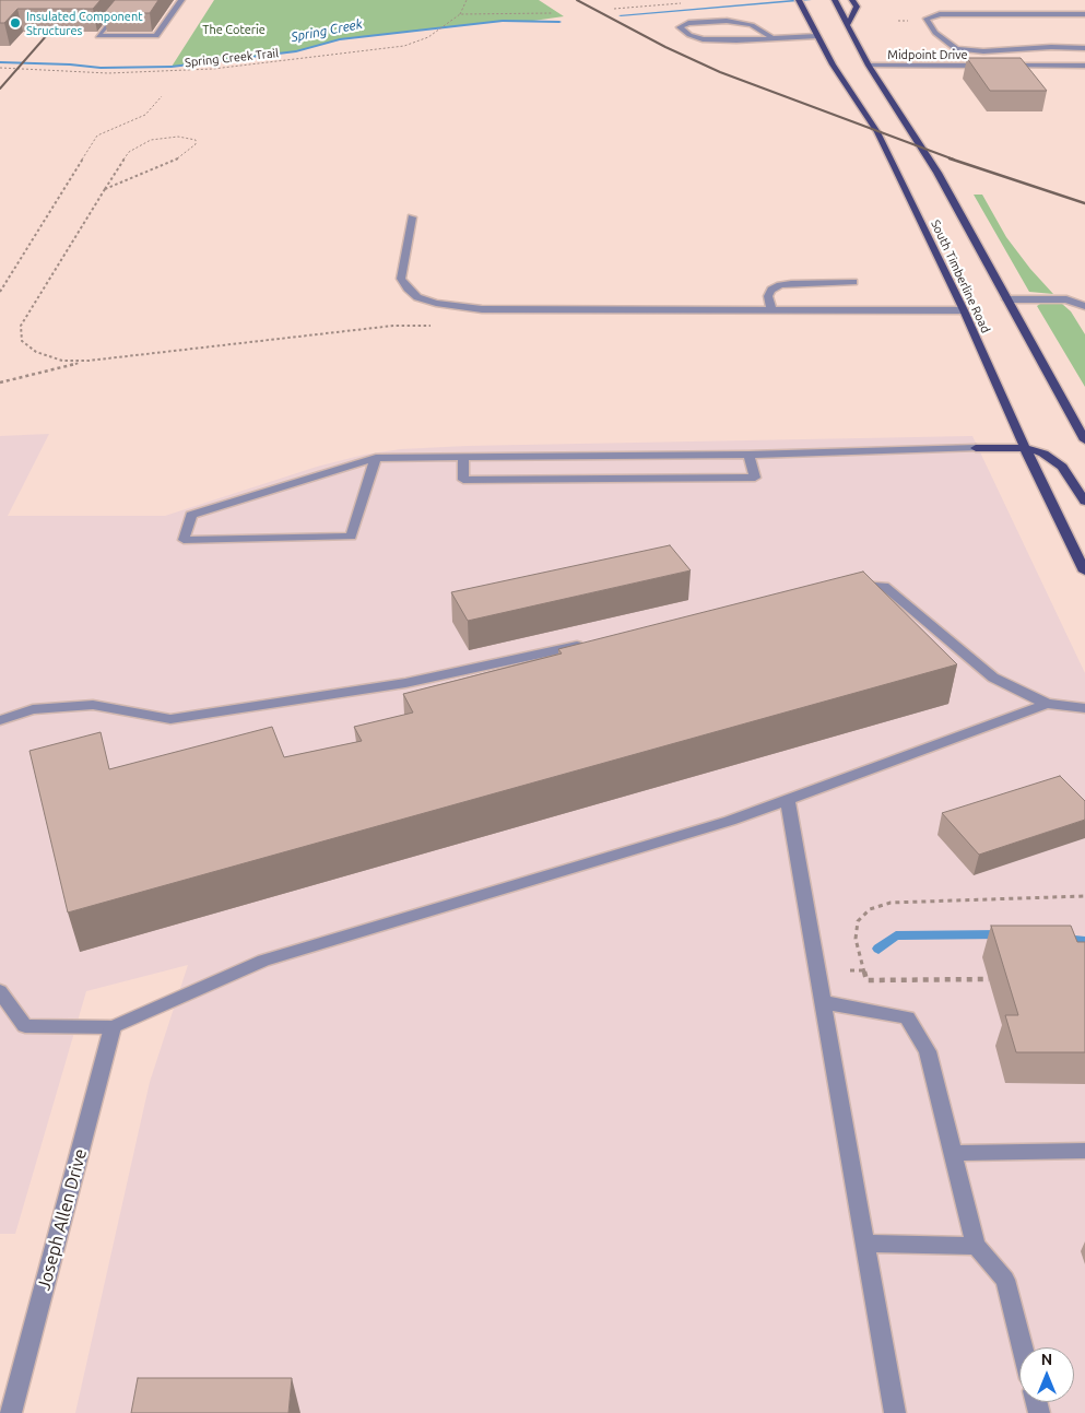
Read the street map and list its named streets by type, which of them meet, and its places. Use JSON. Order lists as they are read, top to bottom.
{
  "streets": {
    "main road": ["South Timberline Road"],
    "street": ["Midpoint Drive", "Joseph Allen Drive"],
    "path": ["Spring Creek Trail"]
  },
  "crossings": [
    ["Midpoint Drive", "South Timberline Road"]
  ],
  "water": ["Spring Creek"],
  "parks": ["The Coterie"],
  "places": ["Insulated Component Structures"],
  "north": "top"
}
